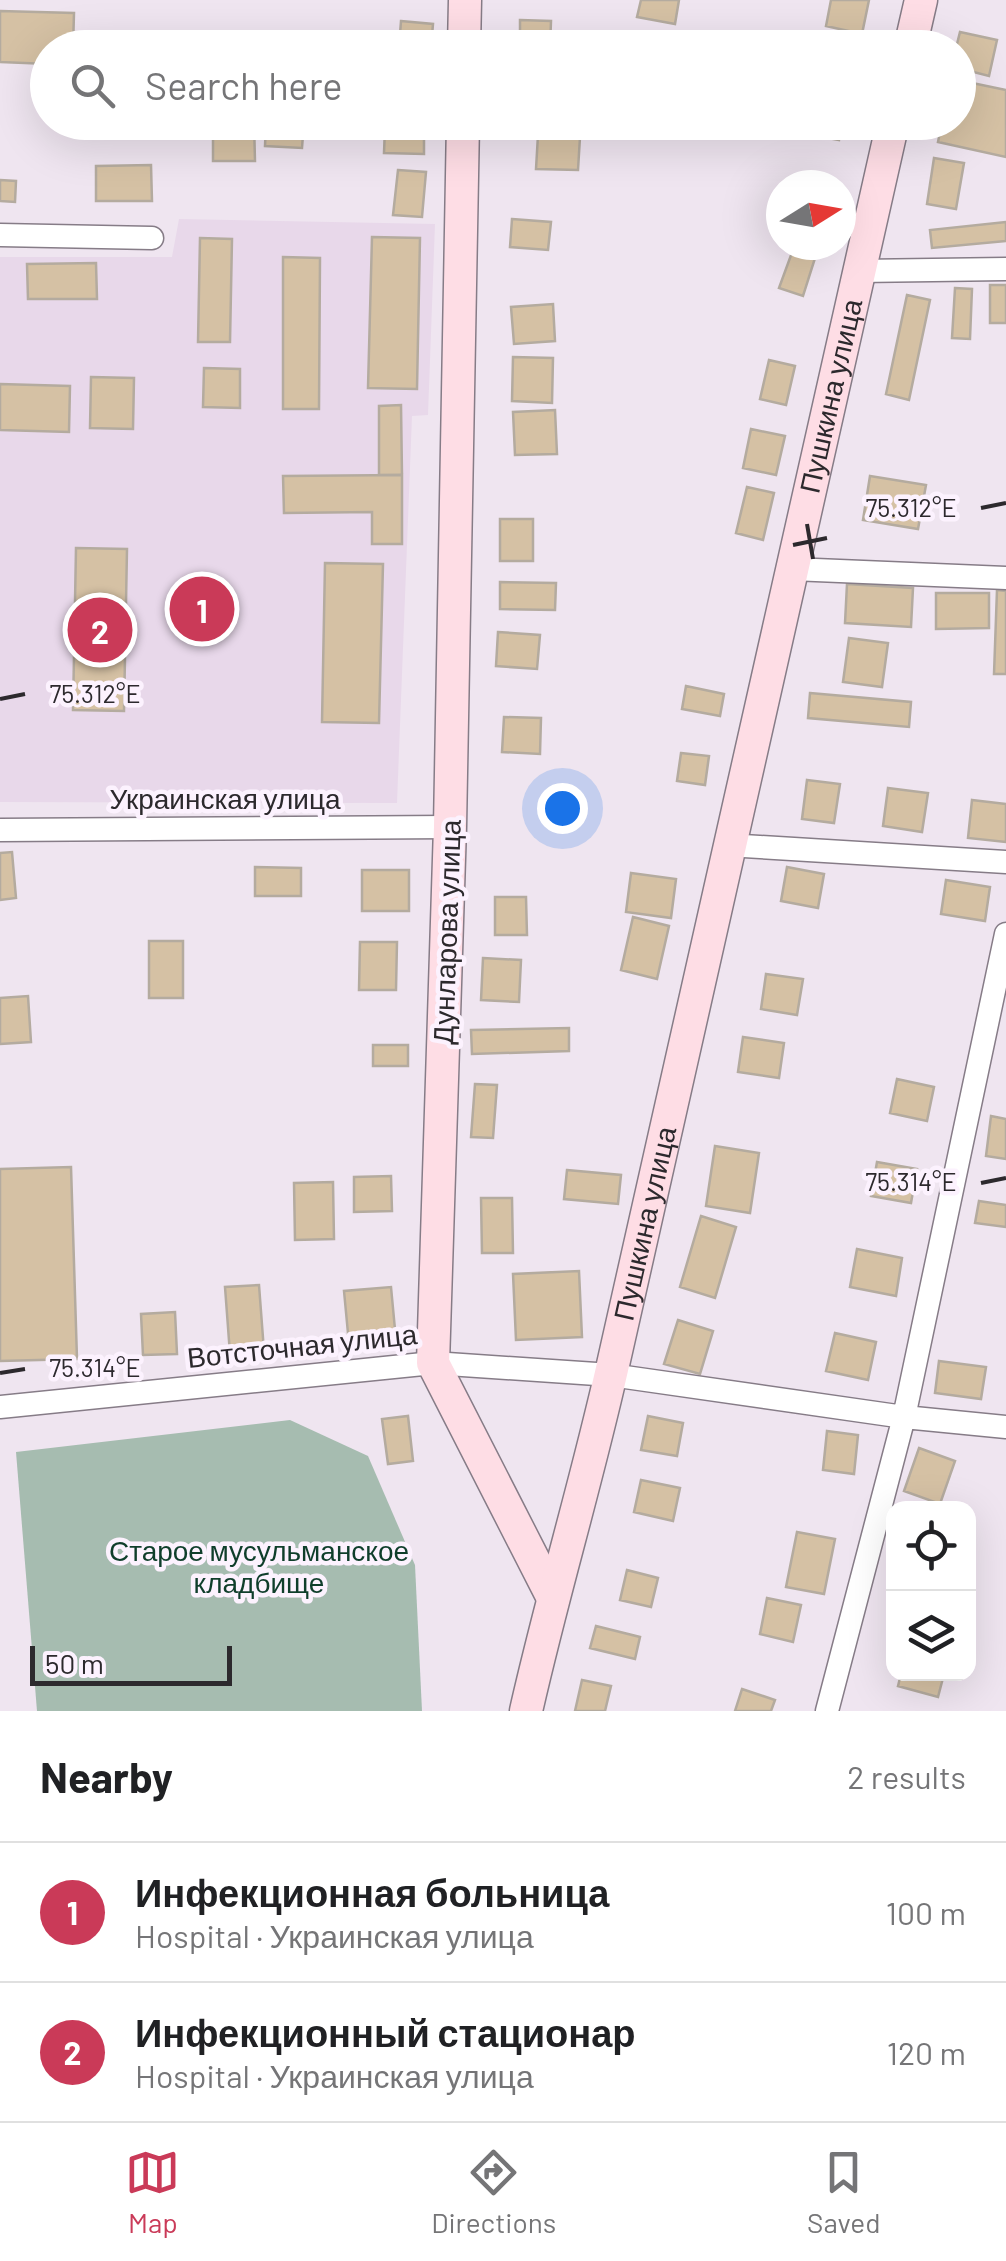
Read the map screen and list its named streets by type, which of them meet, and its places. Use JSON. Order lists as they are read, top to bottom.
{
  "streets": {
    "main road": ["Пушкина улица", "Дунларова улица"],
    "street": ["Украинская улица", "Вотсточная улица"]
  },
  "crossings": [
    ["Пушкина улица", "Дунларова улица"],
    ["Пушкина улица", "Вотсточная улица"],
    ["Украинская улица", "Дунларова улица"],
    ["Дунларова улица", "Вотсточная улица"]
  ],
  "parks": ["Старое мусульманское кладбище"],
  "scale_bar": "50 m",
  "north": "right",
  "page": {
    "search": "Search here",
    "pins": ["1", "2"],
    "scale": "50 m",
    "heading": ["Nearby", "2 results"],
    "list": [
      {
        "mark": "1",
        "name": "Инфекционная больница",
        "note": "Hospital · Украинская улица",
        "value": "100 m"
      },
      {
        "mark": "2",
        "name": "Инфекционный стационар",
        "note": "Hospital · Украинская улица",
        "value": "120 m"
      }
    ],
    "nav": ["Map", "Directions", "Saved"]
  },
  "coordinates": ["75.312°E", "75.314°E"]
}
